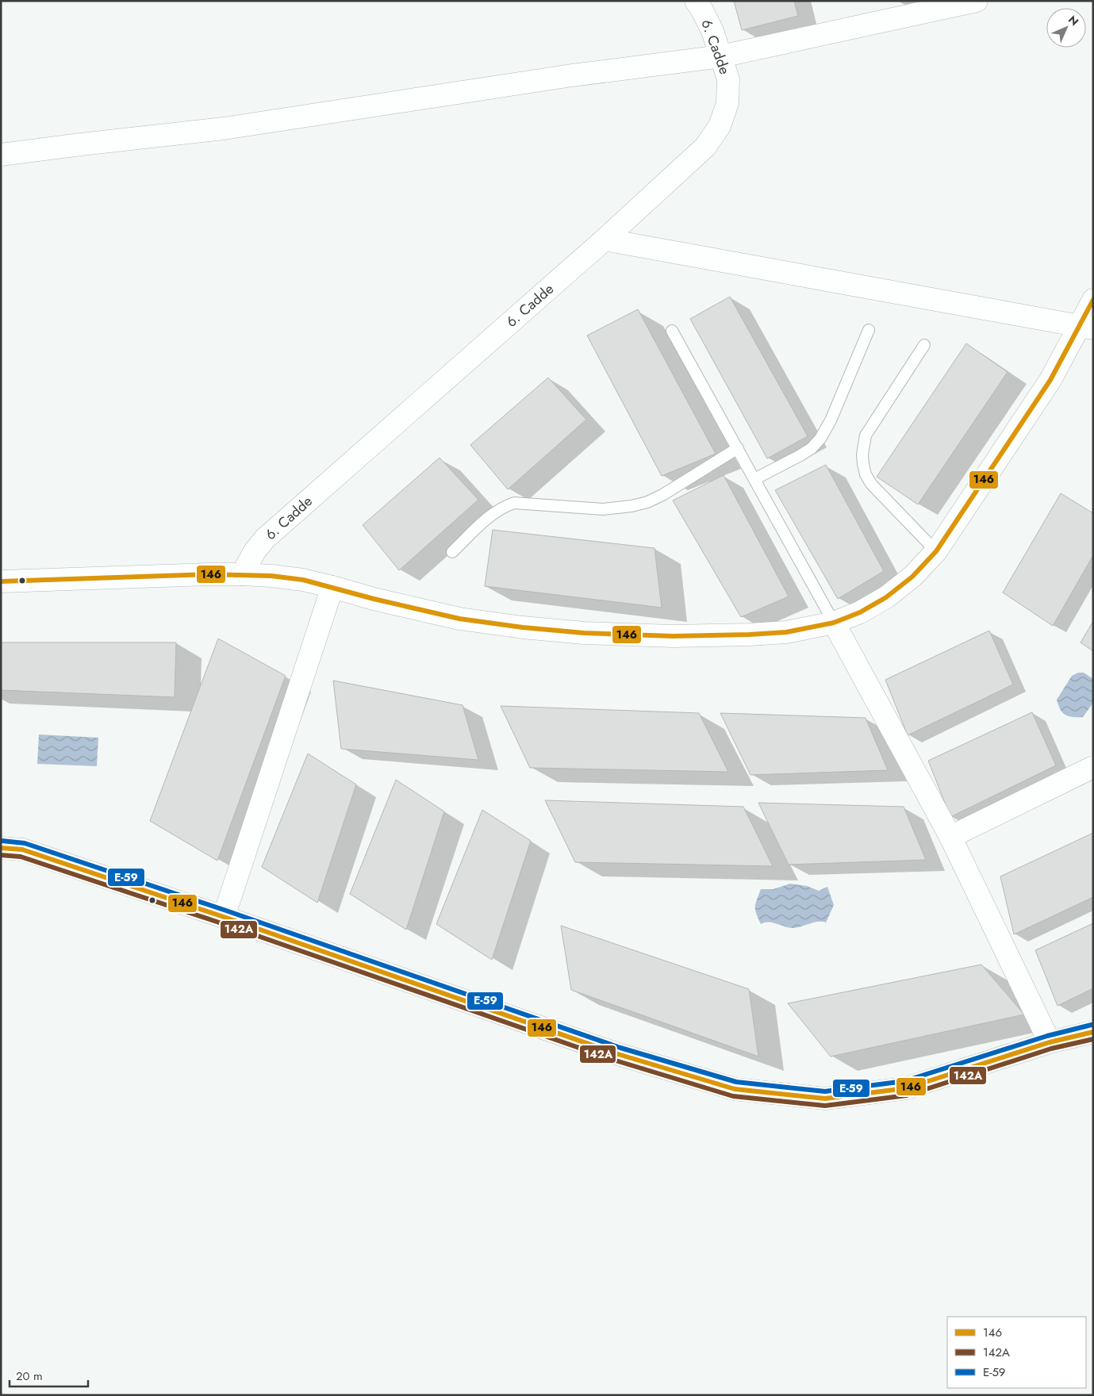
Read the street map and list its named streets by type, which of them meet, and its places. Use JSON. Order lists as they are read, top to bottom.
{
  "streets": {
    "street": ["6. Cadde"]
  },
  "lines": ["transit line 146", "transit line E-59", "transit line 142A"],
  "legend": ["146", "142A", "E-59"],
  "scale_bar": "20 m",
  "north": "top right"
}
